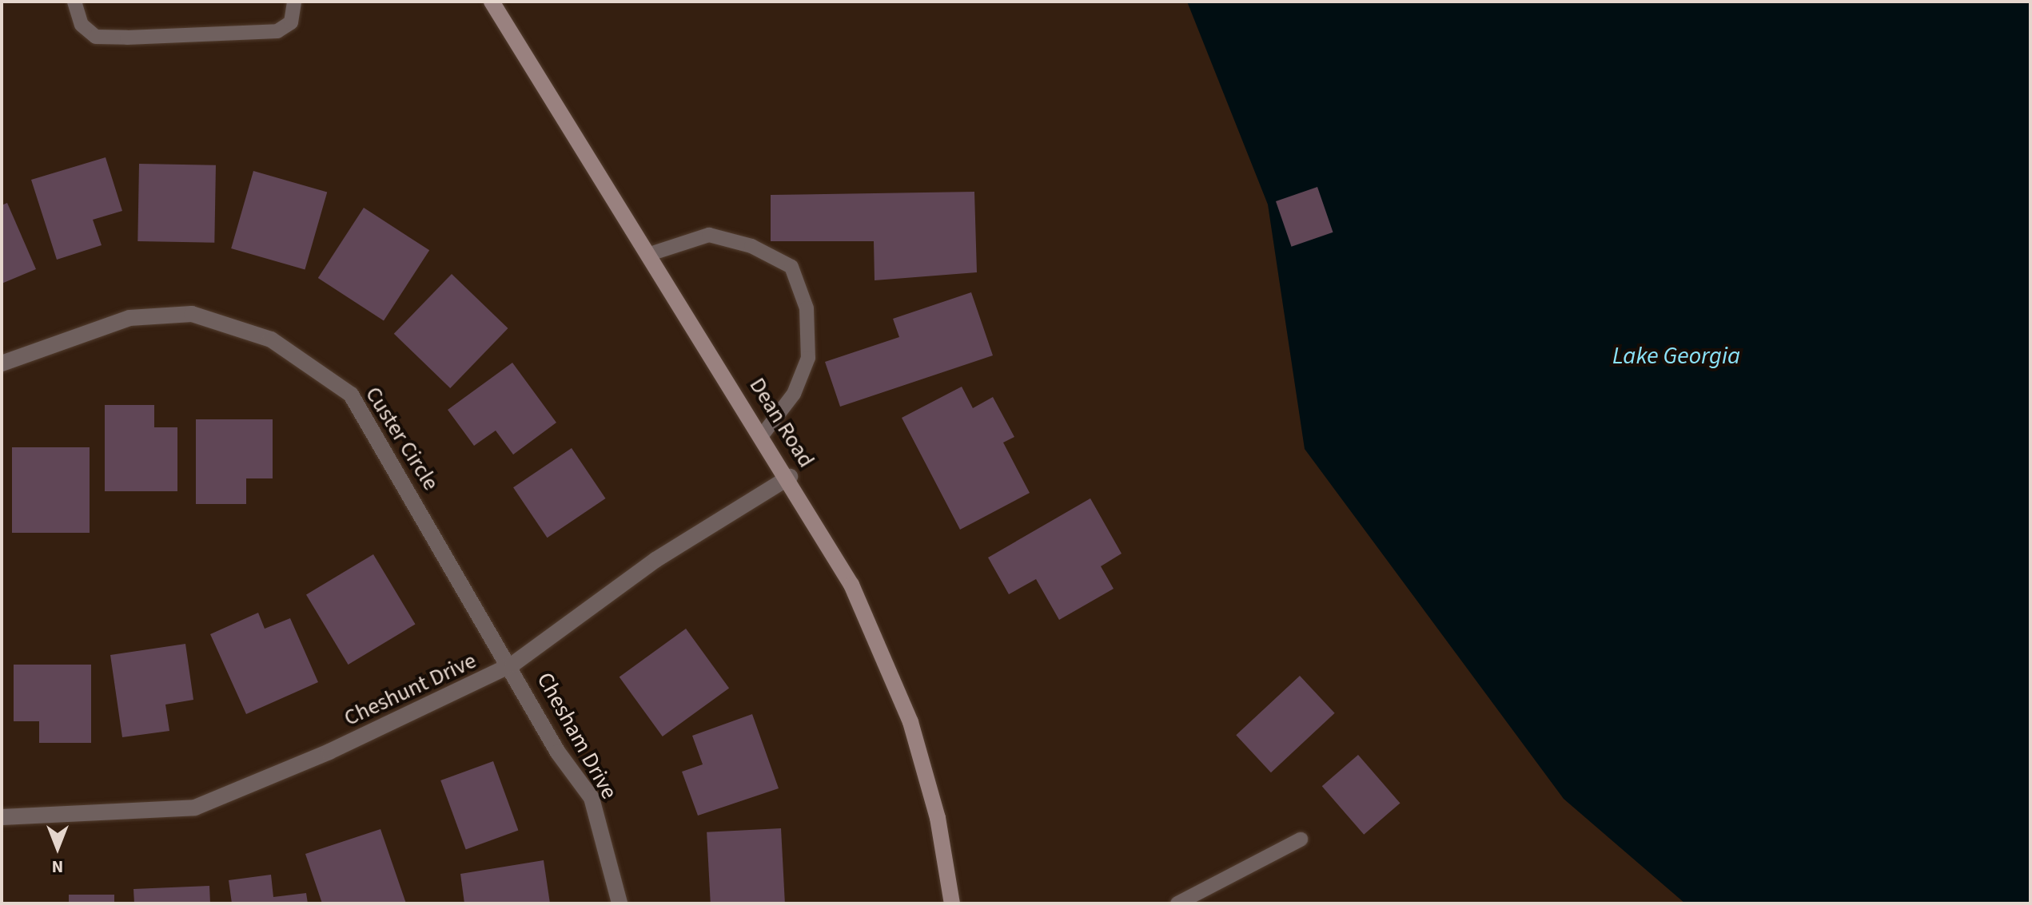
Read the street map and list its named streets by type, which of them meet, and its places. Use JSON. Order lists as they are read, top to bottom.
{
  "streets": {
    "main road": ["Dean Road"],
    "street": ["Custer Circle", "Cheshunt Drive", "Chesham Drive"]
  },
  "crossings": [
    ["Dean Road", "Cheshunt Drive"],
    ["Custer Circle", "Cheshunt Drive"],
    ["Custer Circle", "Chesham Drive"],
    ["Cheshunt Drive", "Chesham Drive"]
  ],
  "water": ["Lake Georgia"],
  "north": "bottom"
}
